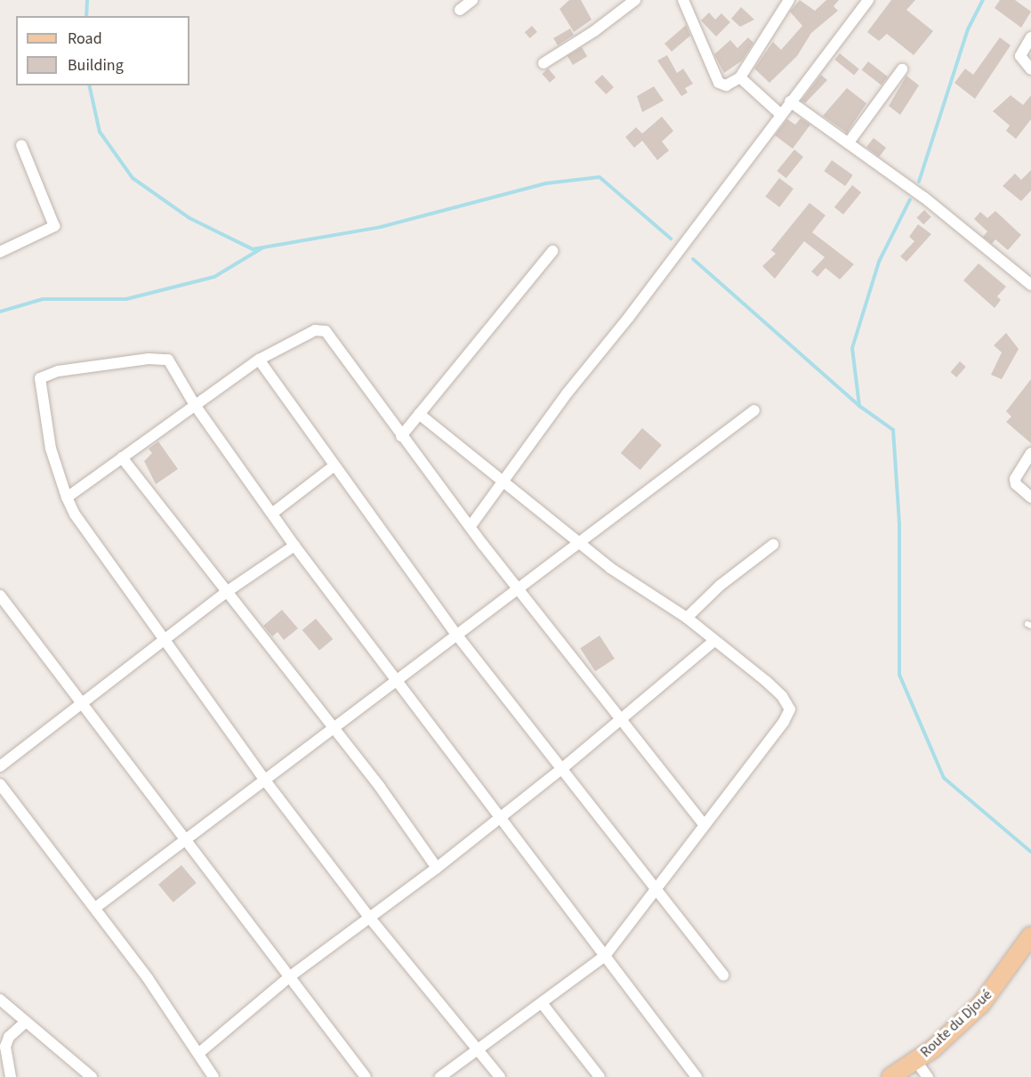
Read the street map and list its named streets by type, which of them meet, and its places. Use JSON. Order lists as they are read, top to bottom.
{
  "streets": {
    "main road": ["Route du Djoué"]
  },
  "legend": ["Road", "Building"]
}
